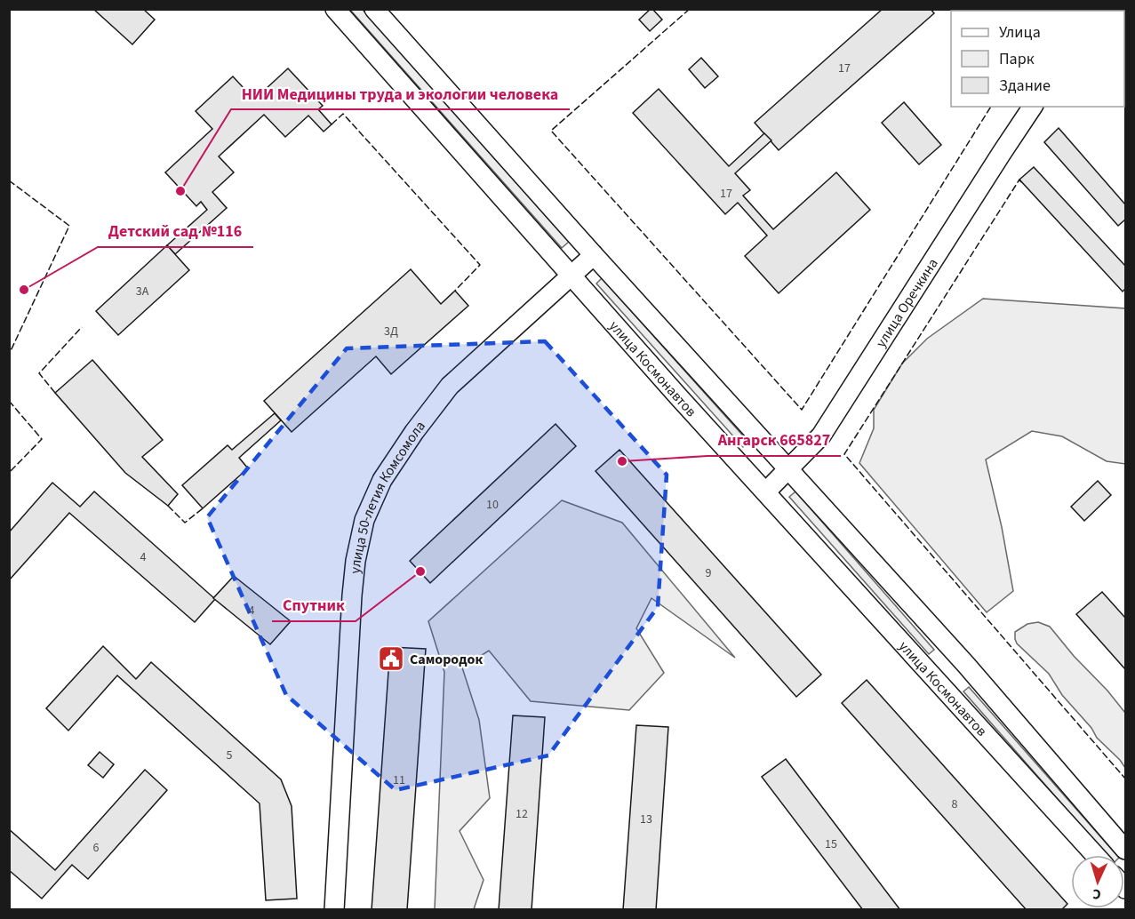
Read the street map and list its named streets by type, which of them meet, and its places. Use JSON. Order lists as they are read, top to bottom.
{
  "streets": {
    "street": ["улица Оречкина", "улица Космонавтов", "улица 50-летия Комсомола"]
  },
  "crossings": [
    ["улица Оречкина", "улица Космонавтов"],
    ["улица Космонавтов", "улица 50-летия Комсомола"]
  ],
  "places": {
    "other": [
      "НИИ Медицины труда и экологии человека",
      "Детский сад №116",
      "Ангарск 665827",
      "Спутник"
    ],
    "public building": ["Самородок"]
  },
  "house_numbers": [
    "17",
    "17",
    "3А",
    "3Д",
    "10",
    "4",
    "9",
    "4",
    "5",
    "11",
    "8",
    "12",
    "13",
    "15",
    "6"
  ],
  "legend": ["Улица", "Парк", "Здание"],
  "north": "bottom"
}
